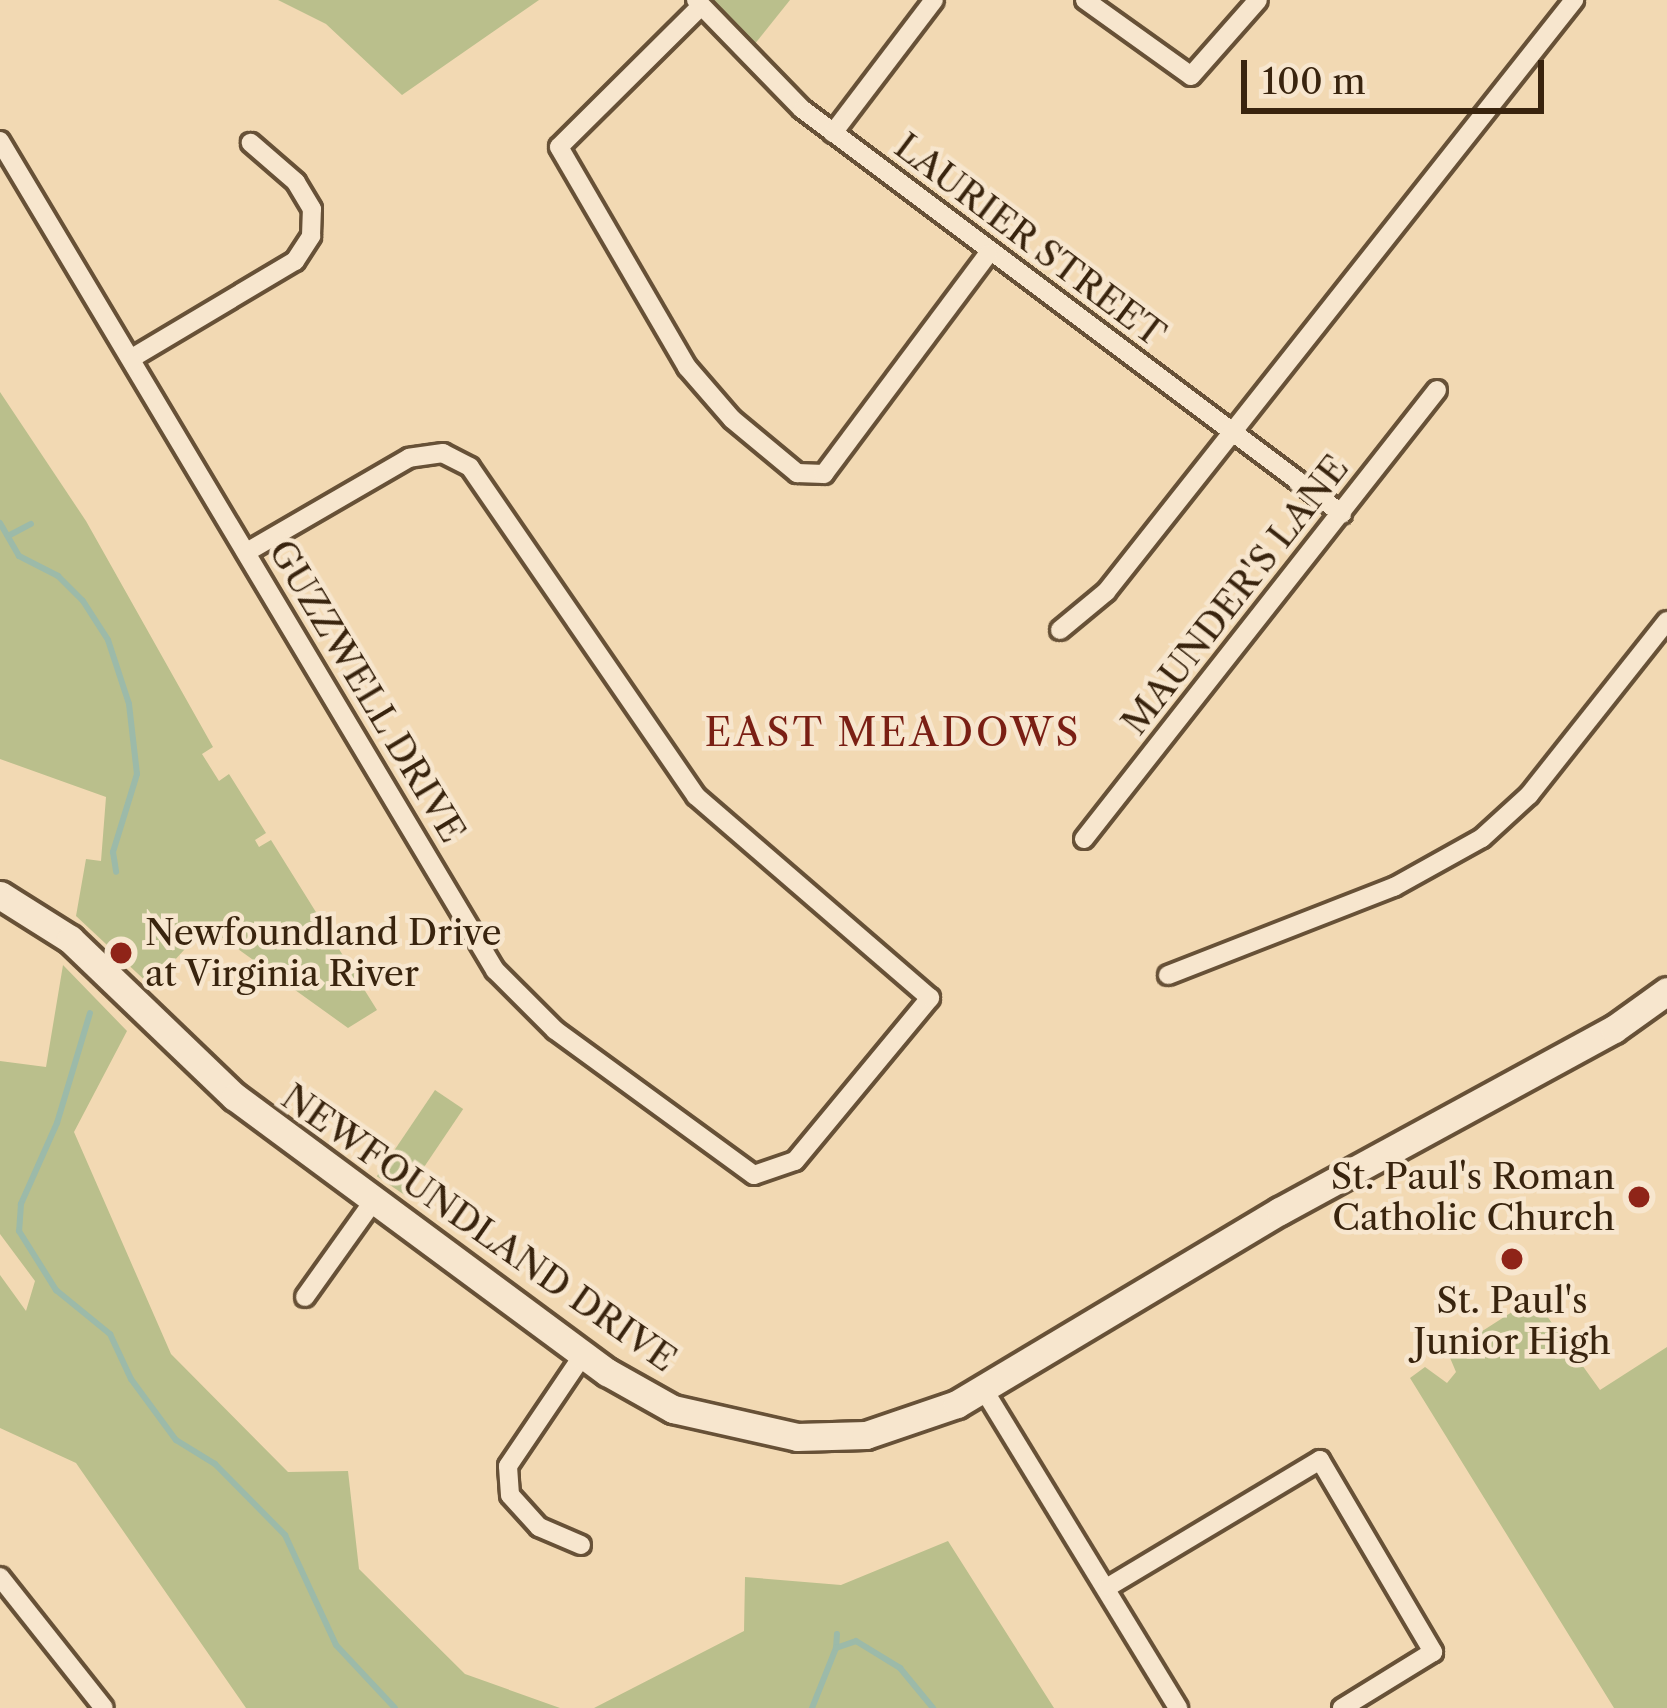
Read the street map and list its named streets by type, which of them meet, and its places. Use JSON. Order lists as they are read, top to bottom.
{
  "streets": {
    "street": [
      "LAURIER STREET",
      "MAUNDER'S LANE",
      "GUZZWELL DRIVE",
      "NEWFOUNDLAND DRIVE"
    ]
  },
  "crossings": [
    ["LAURIER STREET", "MAUNDER'S LANE"]
  ],
  "districts": ["EAST MEADOWS"],
  "places": ["Newfoundland Drive at Virginia River", "St. Paul's Roman Catholic Church", "St. Paul's Junior High"],
  "scale_bar": "100 m"
}
